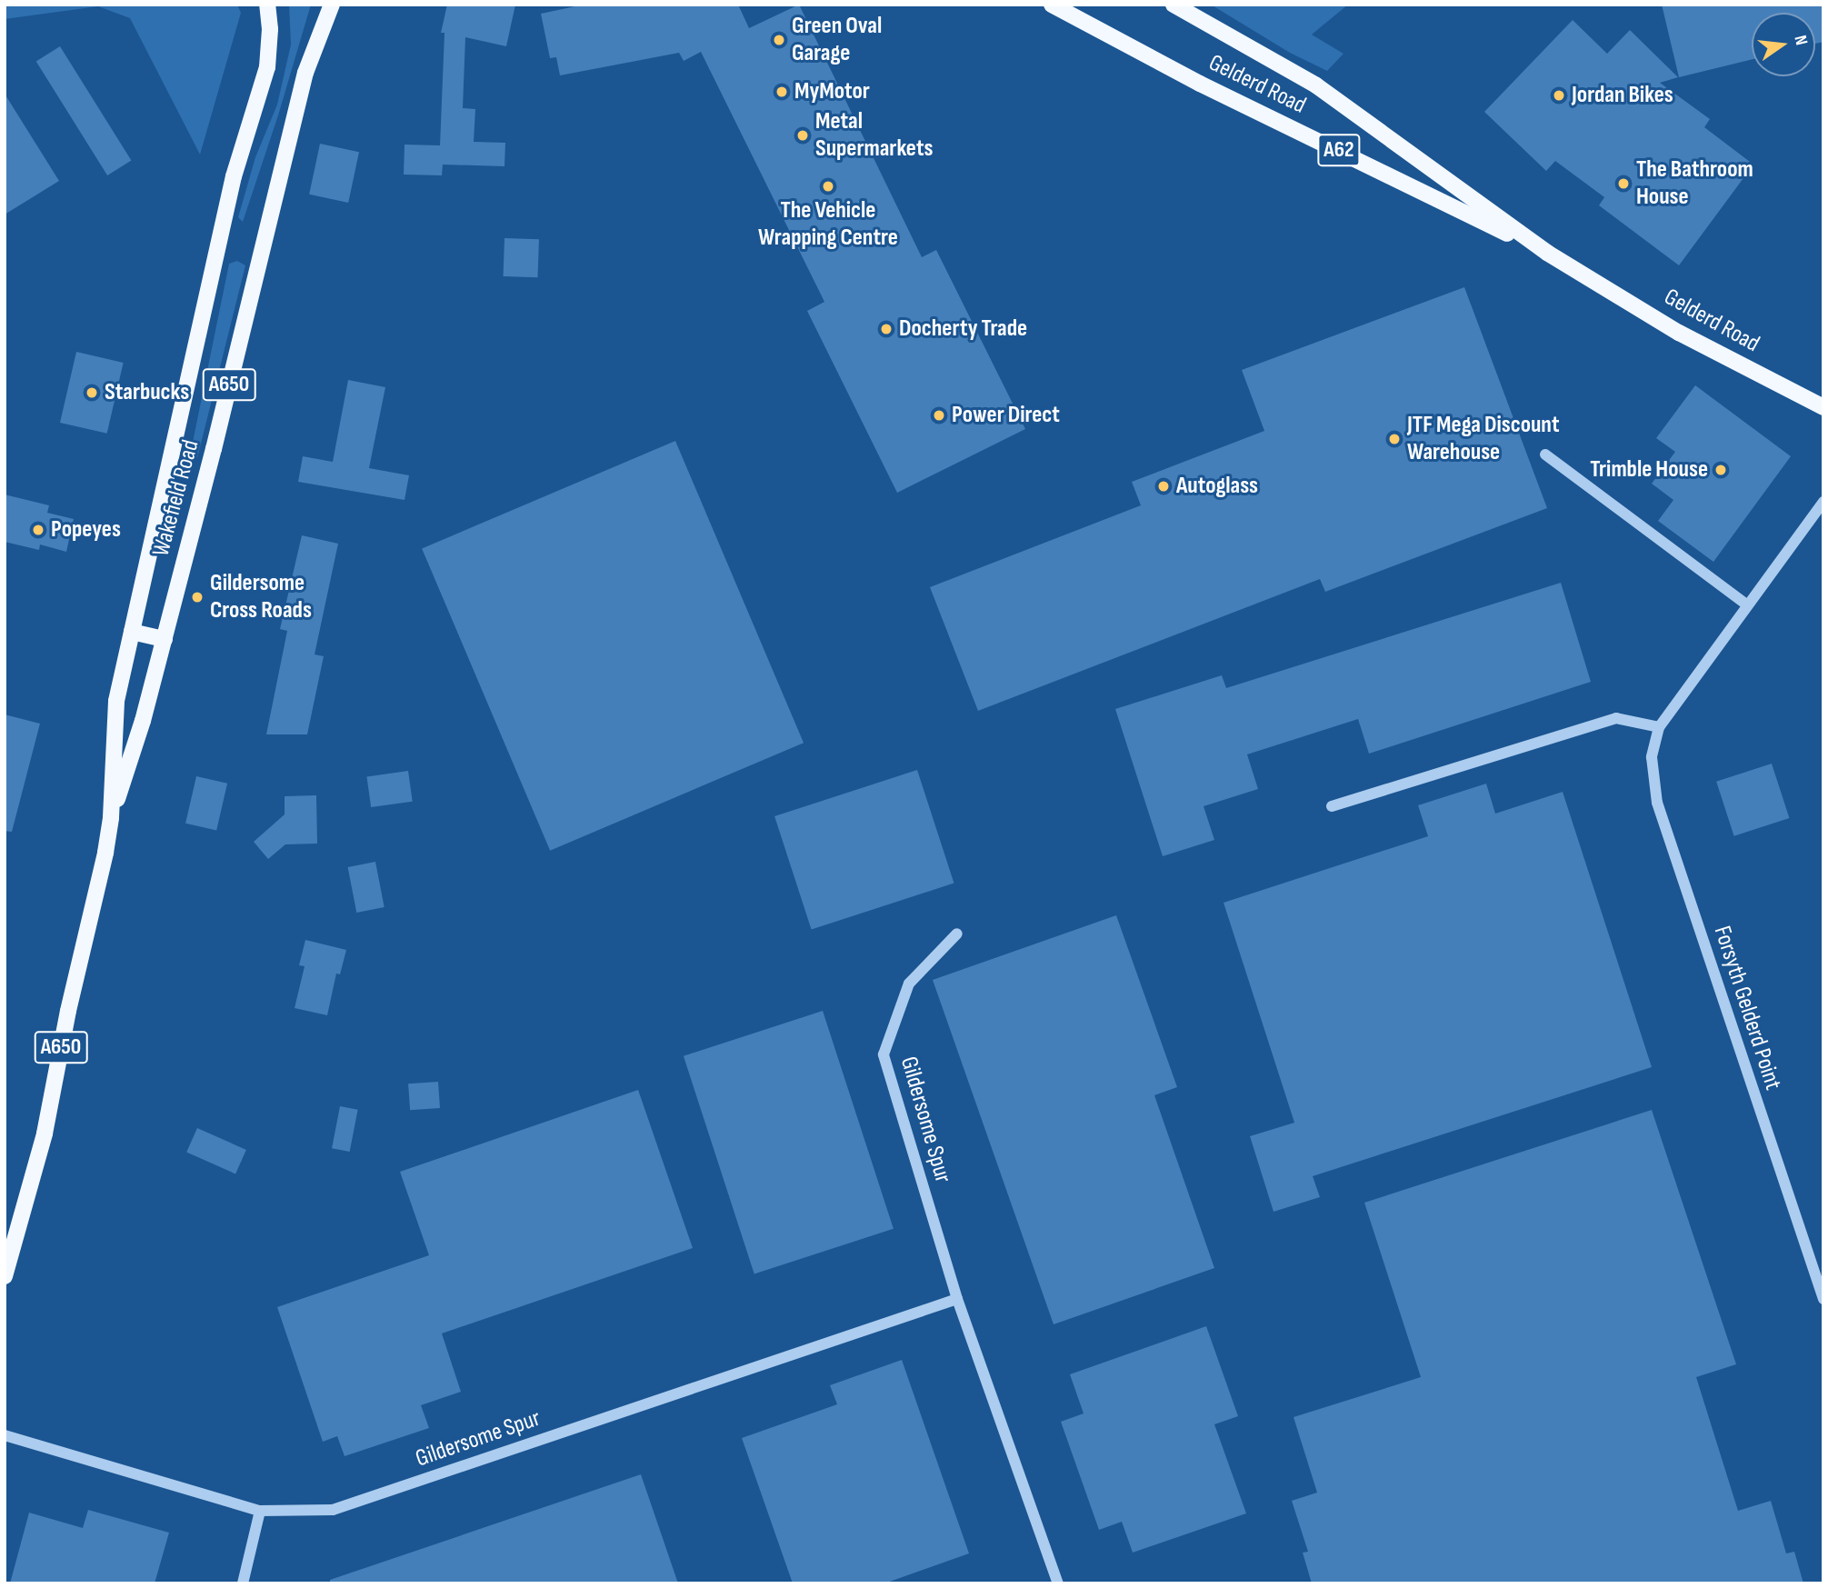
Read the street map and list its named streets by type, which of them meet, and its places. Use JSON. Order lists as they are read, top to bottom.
{
  "streets": {
    "main road": [
      "Gelderd Road",
      "A62",
      "A650",
      "Wakefield Road"
    ],
    "street": ["Forsyth Gelderd Point", "Gildersome Spur"]
  },
  "places": [
    "Green Oval Garage",
    "MyMotor",
    "Jordan Bikes",
    "Metal Supermarkets",
    "The Bathroom House",
    "The Vehicle Wrapping Centre",
    "Docherty Trade",
    "Starbucks",
    "Power Direct",
    "JTF Mega Discount Warehouse",
    "Trimble House",
    "Autoglass",
    "Popeyes",
    "Gildersome Cross Roads"
  ],
  "north": "right"
}
